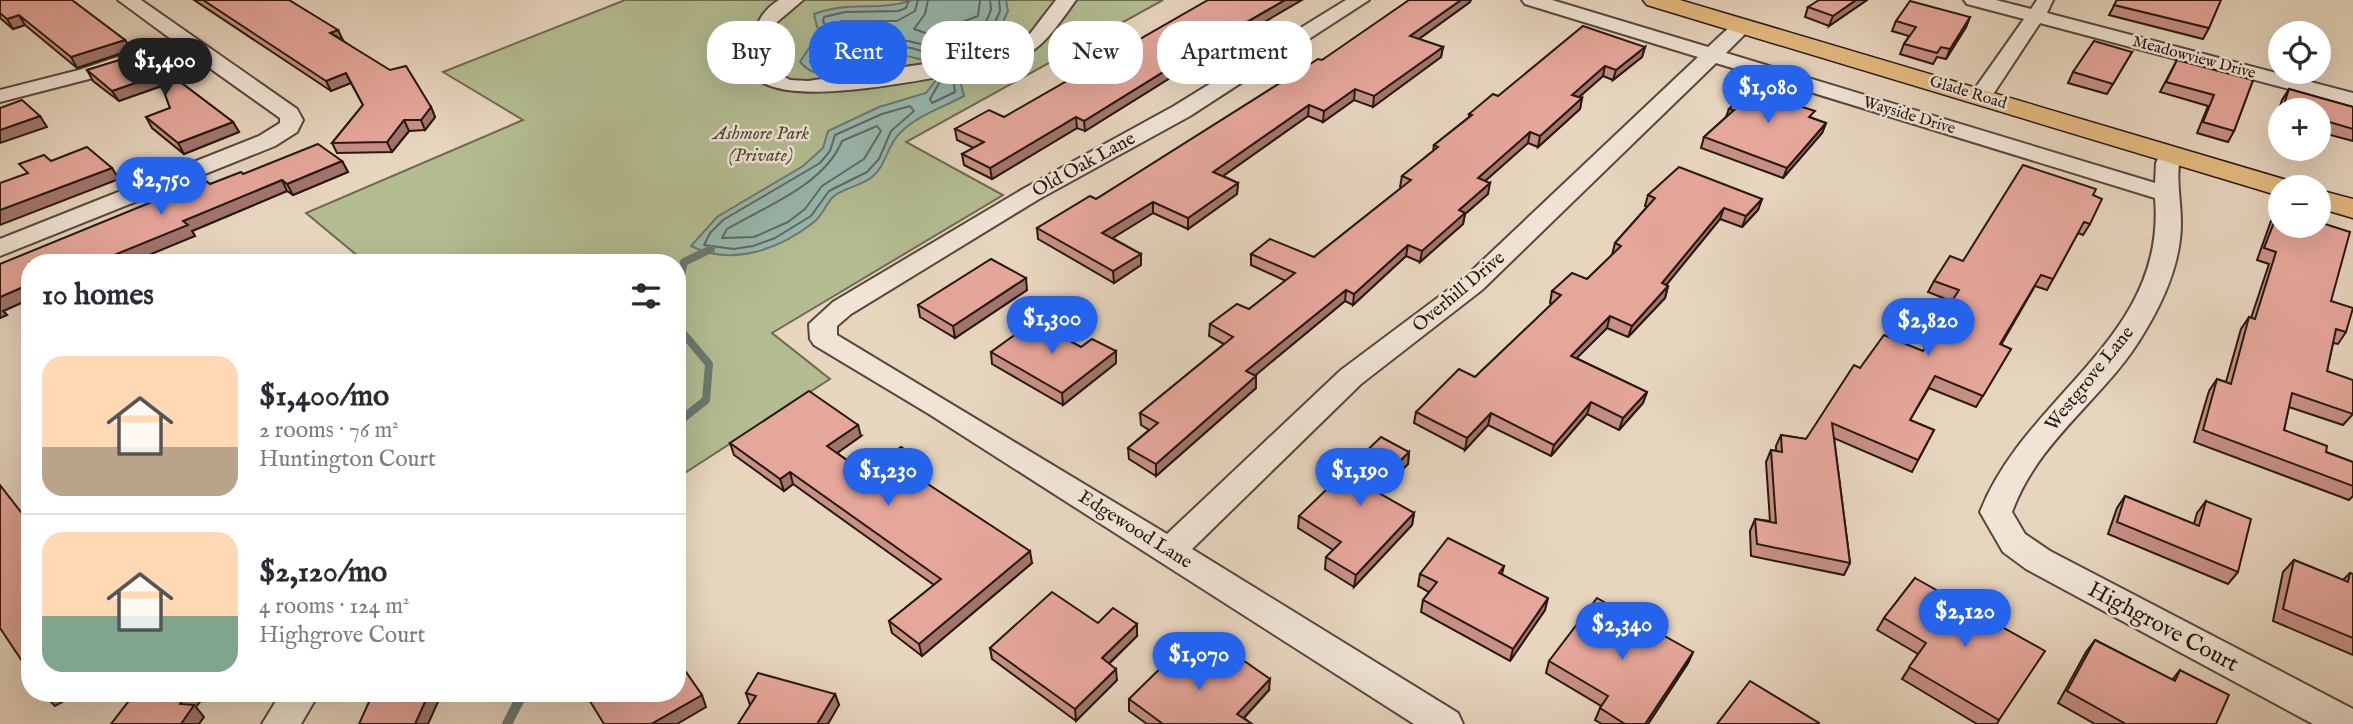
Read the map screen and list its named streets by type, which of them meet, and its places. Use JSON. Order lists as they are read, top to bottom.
{
  "streets": {
    "main road": ["Glade Road"],
    "street": [
      "Meadowview Drive",
      "Wayside Drive",
      "Old Oak Lane",
      "Overhill Drive",
      "Westgrove Lane",
      "Edgewood Lane",
      "Highgrove Court"
    ]
  },
  "crossings": [
    ["Glade Road", "Overhill Drive"],
    ["Glade Road", "Westgrove Lane"],
    ["Wayside Drive", "Overhill Drive"],
    ["Wayside Drive", "Westgrove Lane"],
    ["Old Oak Lane", "Edgewood Lane"],
    ["Overhill Drive", "Edgewood Lane"],
    ["Westgrove Lane", "Highgrove Court"]
  ],
  "parks": ["Ashmore Park (Private)"],
  "page": {
    "map_buttons": ["+", "−"],
    "chip": [
      "Buy",
      "Rent",
      "Filters",
      "New",
      "Apartment"
    ],
    "price": [
      "$1,400",
      "$1,080",
      "$2,750",
      "$1,300",
      "$2,820",
      "$1,230",
      "$1,190",
      "$2,120",
      "$2,340",
      "$1,070"
    ],
    "heading": "10 homes",
    "list": [
      {
        "name": "$1,400/mo",
        "note": "2 rooms · 76 m² · Huntington Court"
      },
      {
        "name": "$2,120/mo",
        "note": "4 rooms · 124 m² · Highgrove Court"
      }
    ]
  }
}
